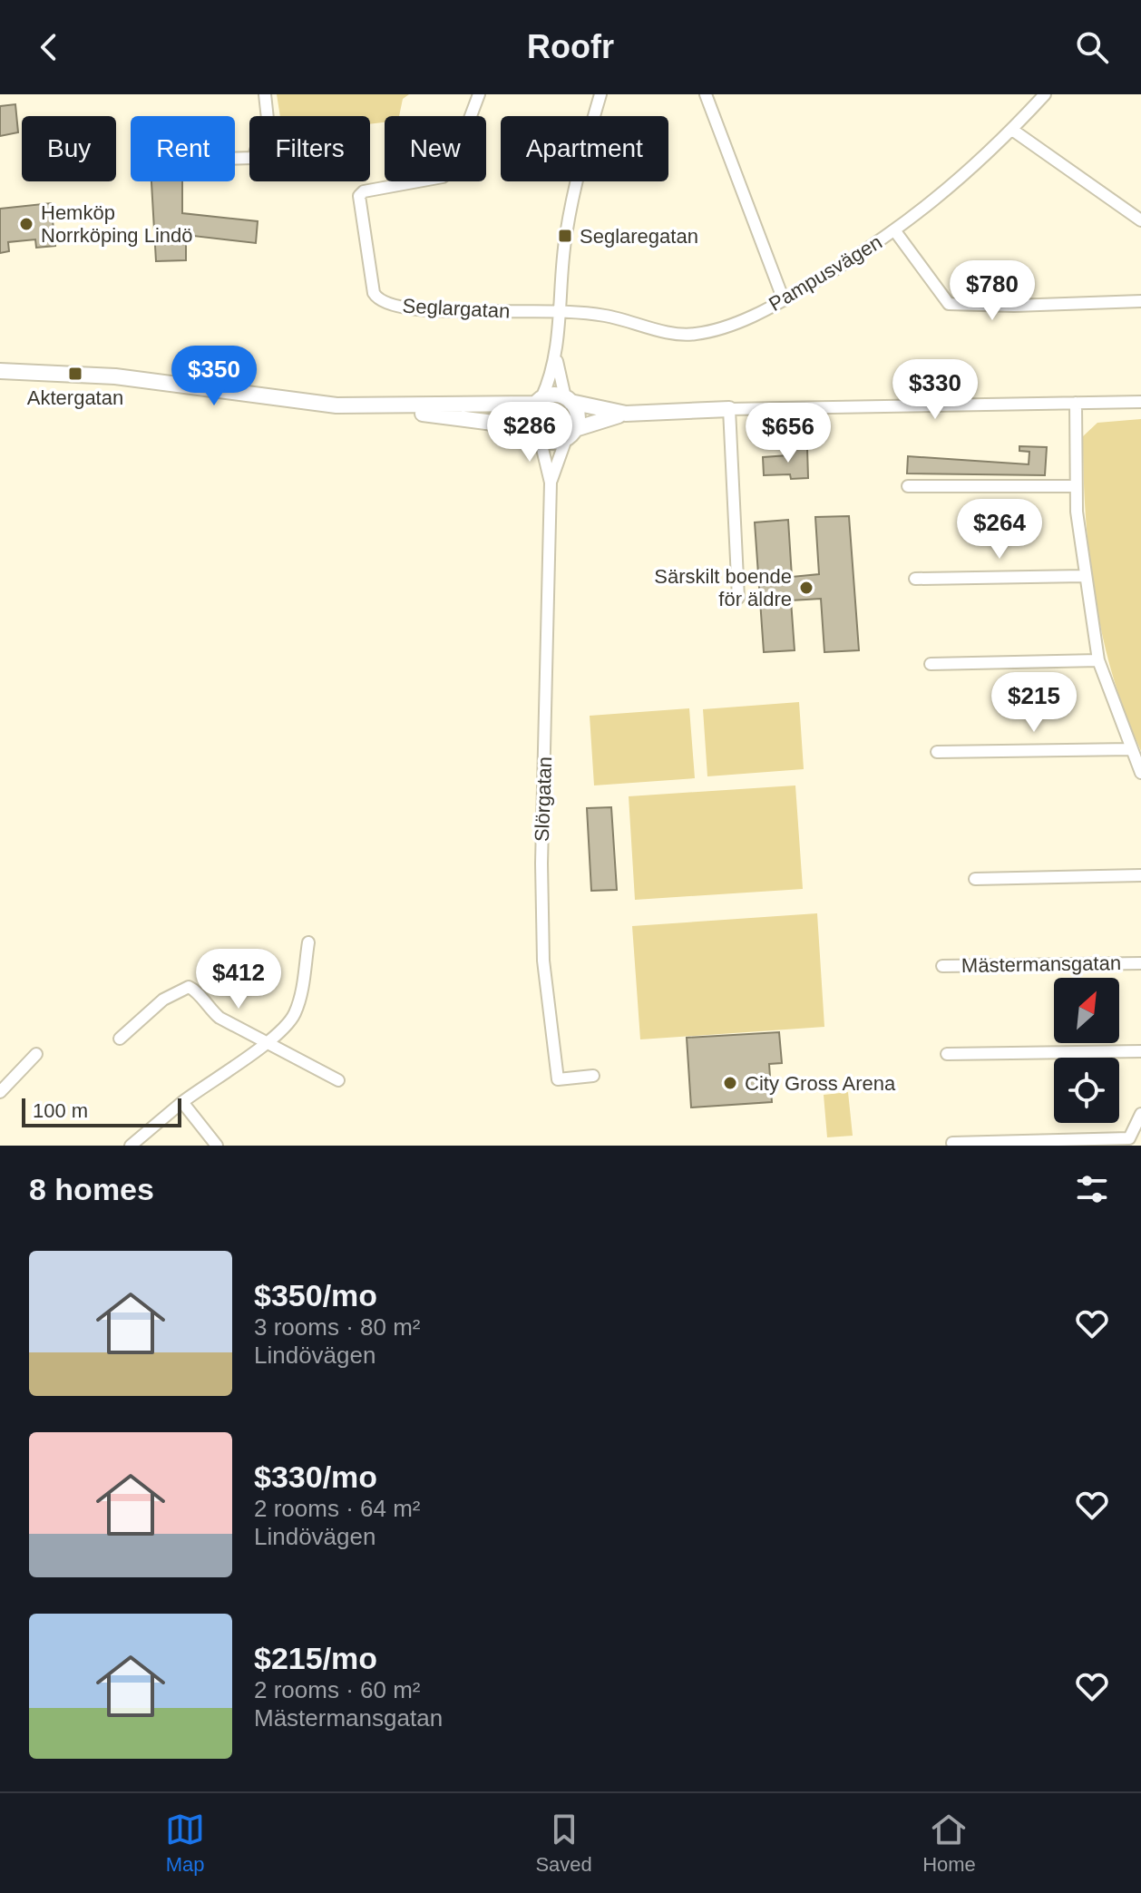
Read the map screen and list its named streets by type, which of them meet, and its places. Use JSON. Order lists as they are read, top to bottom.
{
  "streets": {
    "street": [
      "Pampusvägen",
      "Seglargatan",
      "Slörgatan",
      "Mästermansgatan"
    ]
  },
  "crossings": [
    ["Pampusvägen", "Seglargatan"]
  ],
  "places": {
    "other": ["Hemköp Norrköping Lindö", "Särskilt boende för äldre", "City Gross Arena"],
    "transit": ["Seglaregatan", "Aktergatan"]
  },
  "scale_bar": "100 m",
  "north": "top right",
  "page": {
    "header": "Roofr",
    "chip": [
      "Buy",
      "Rent",
      "Filters",
      "New",
      "Apartment"
    ],
    "price": [
      "$780",
      "$350",
      "$330",
      "$286",
      "$656",
      "$264",
      "$215",
      "$412"
    ],
    "scale": "100 m",
    "heading": "8 homes",
    "list": [
      {
        "name": "$350/mo",
        "note": "3 rooms · 80 m² · Lindövägen"
      },
      {
        "name": "$330/mo",
        "note": "2 rooms · 64 m² · Lindövägen"
      },
      {
        "name": "$215/mo",
        "note": "2 rooms · 60 m² · Mästermansgatan"
      }
    ],
    "tabs": ["Map", "Saved", "Home"]
  }
}
